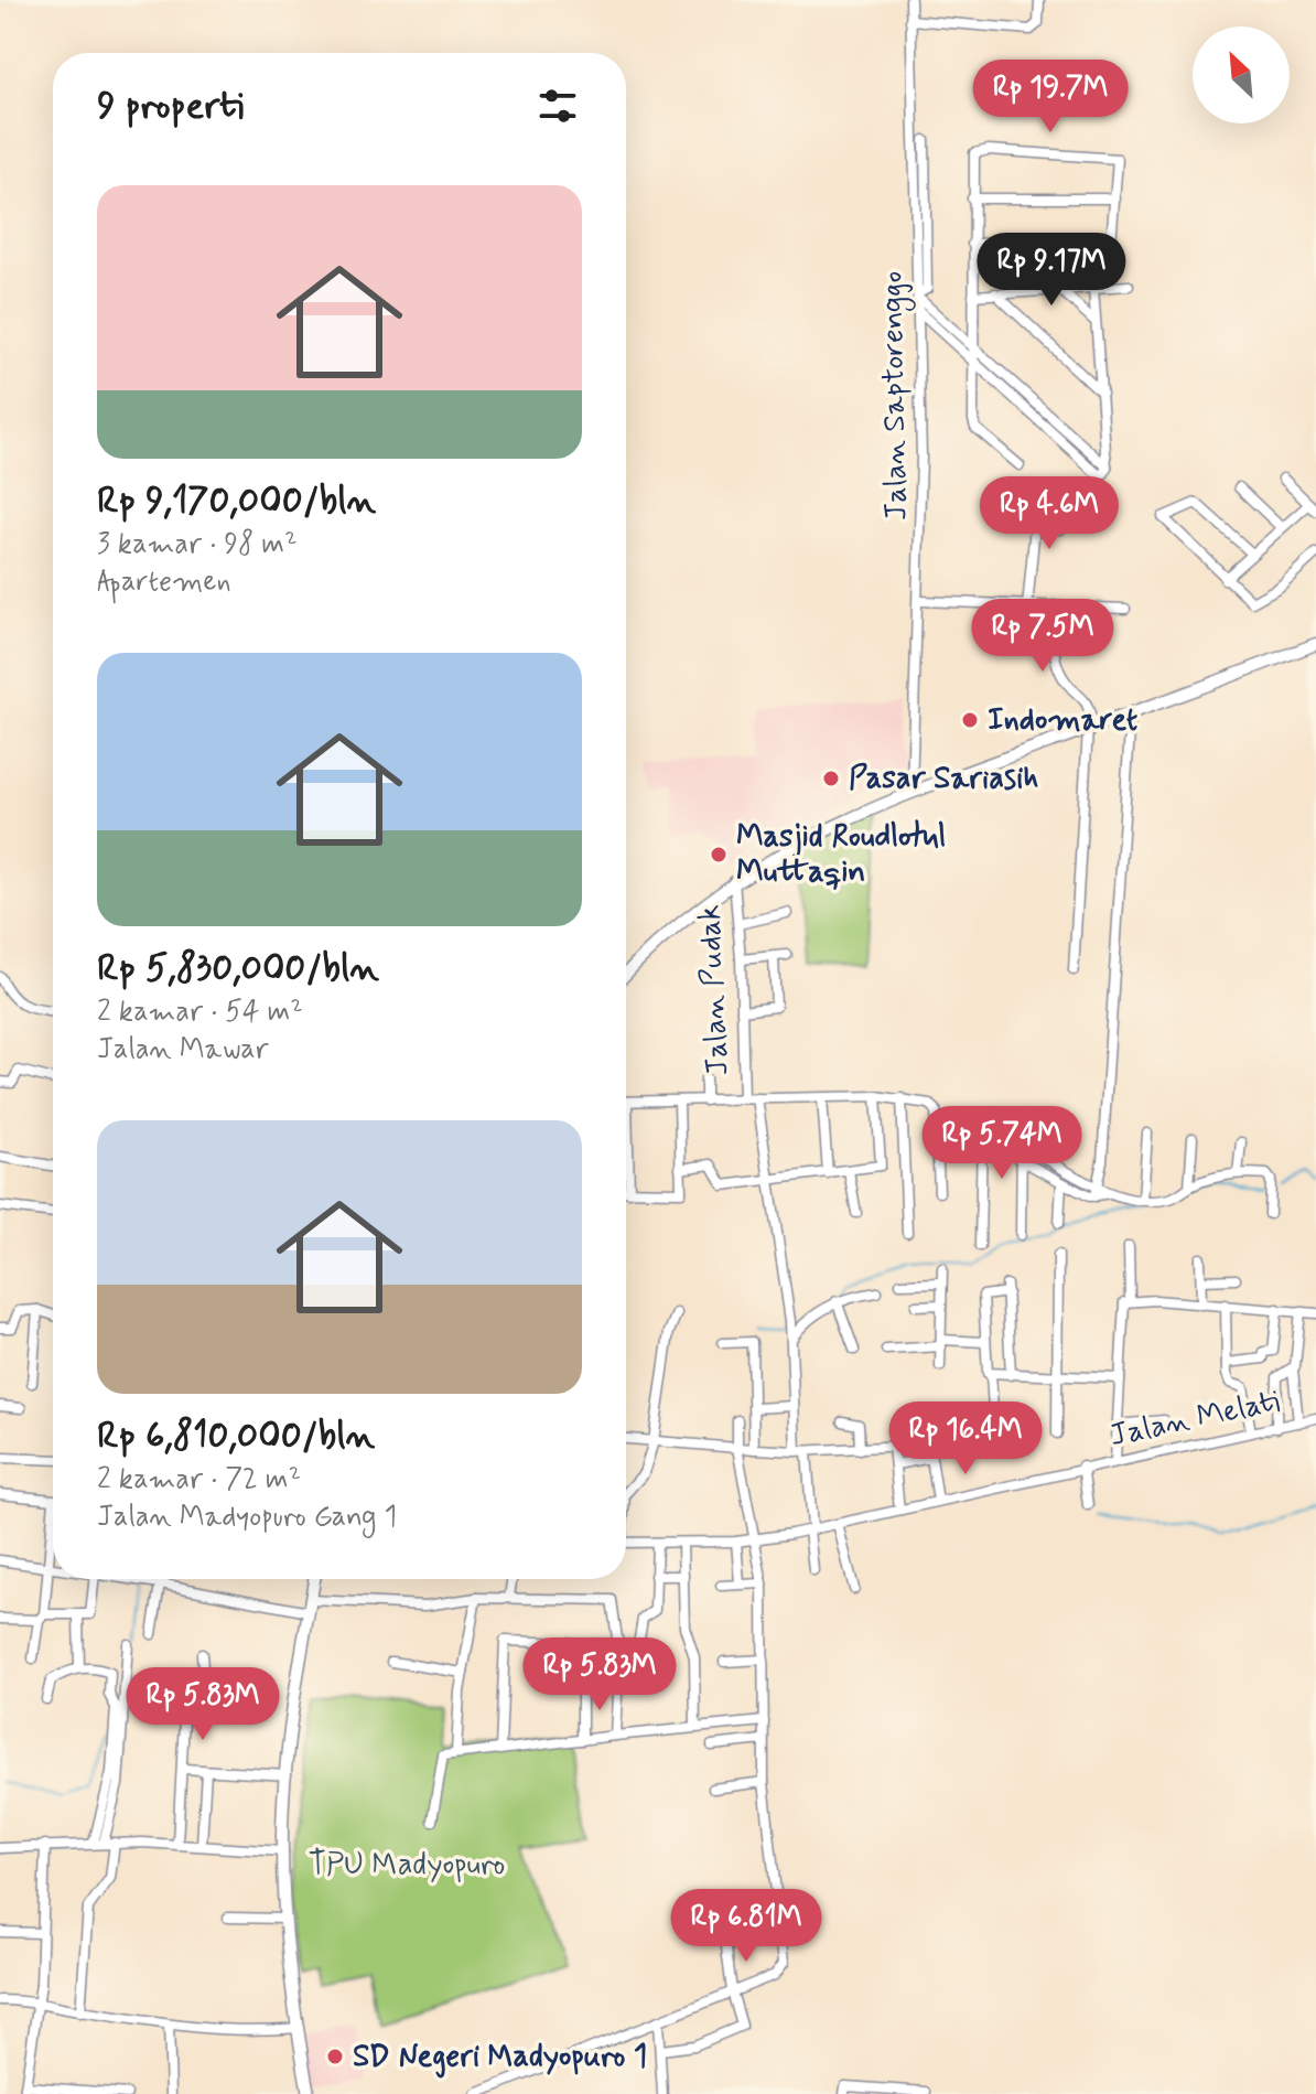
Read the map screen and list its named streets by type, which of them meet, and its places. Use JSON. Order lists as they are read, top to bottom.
{
  "streets": {
    "street": ["Jalan Saptorenggo", "Jalan Pudak", "Jalan Melati"]
  },
  "parks": ["TPU Madyopuro"],
  "places": [
    "Indomaret",
    "Pasar Sariasih",
    "Masjid Roudlotul Muttaqin",
    "SD Negeri Madyopuro 1"
  ],
  "north": "top left",
  "page": {
    "heading": "9 properti",
    "price": [
      "Rp 19.7M",
      "Rp 9.17M",
      "Rp 4.6M",
      "Rp 7.5M",
      "Rp 5.74M",
      "Rp 16.4M",
      "Rp 5.83M",
      "Rp 5.83M",
      "Rp 6.81M"
    ],
    "list": [
      {
        "name": "Rp 9,170,000/bln",
        "note": "3 kamar · 98 m² · Apartemen"
      },
      {
        "name": "Rp 5,830,000/bln",
        "note": "2 kamar · 54 m² · Jalan Mawar"
      },
      {
        "name": "Rp 6,810,000/bln",
        "note": "2 kamar · 72 m² · Jalan Madyopuro Gang 1"
      }
    ]
  }
}
